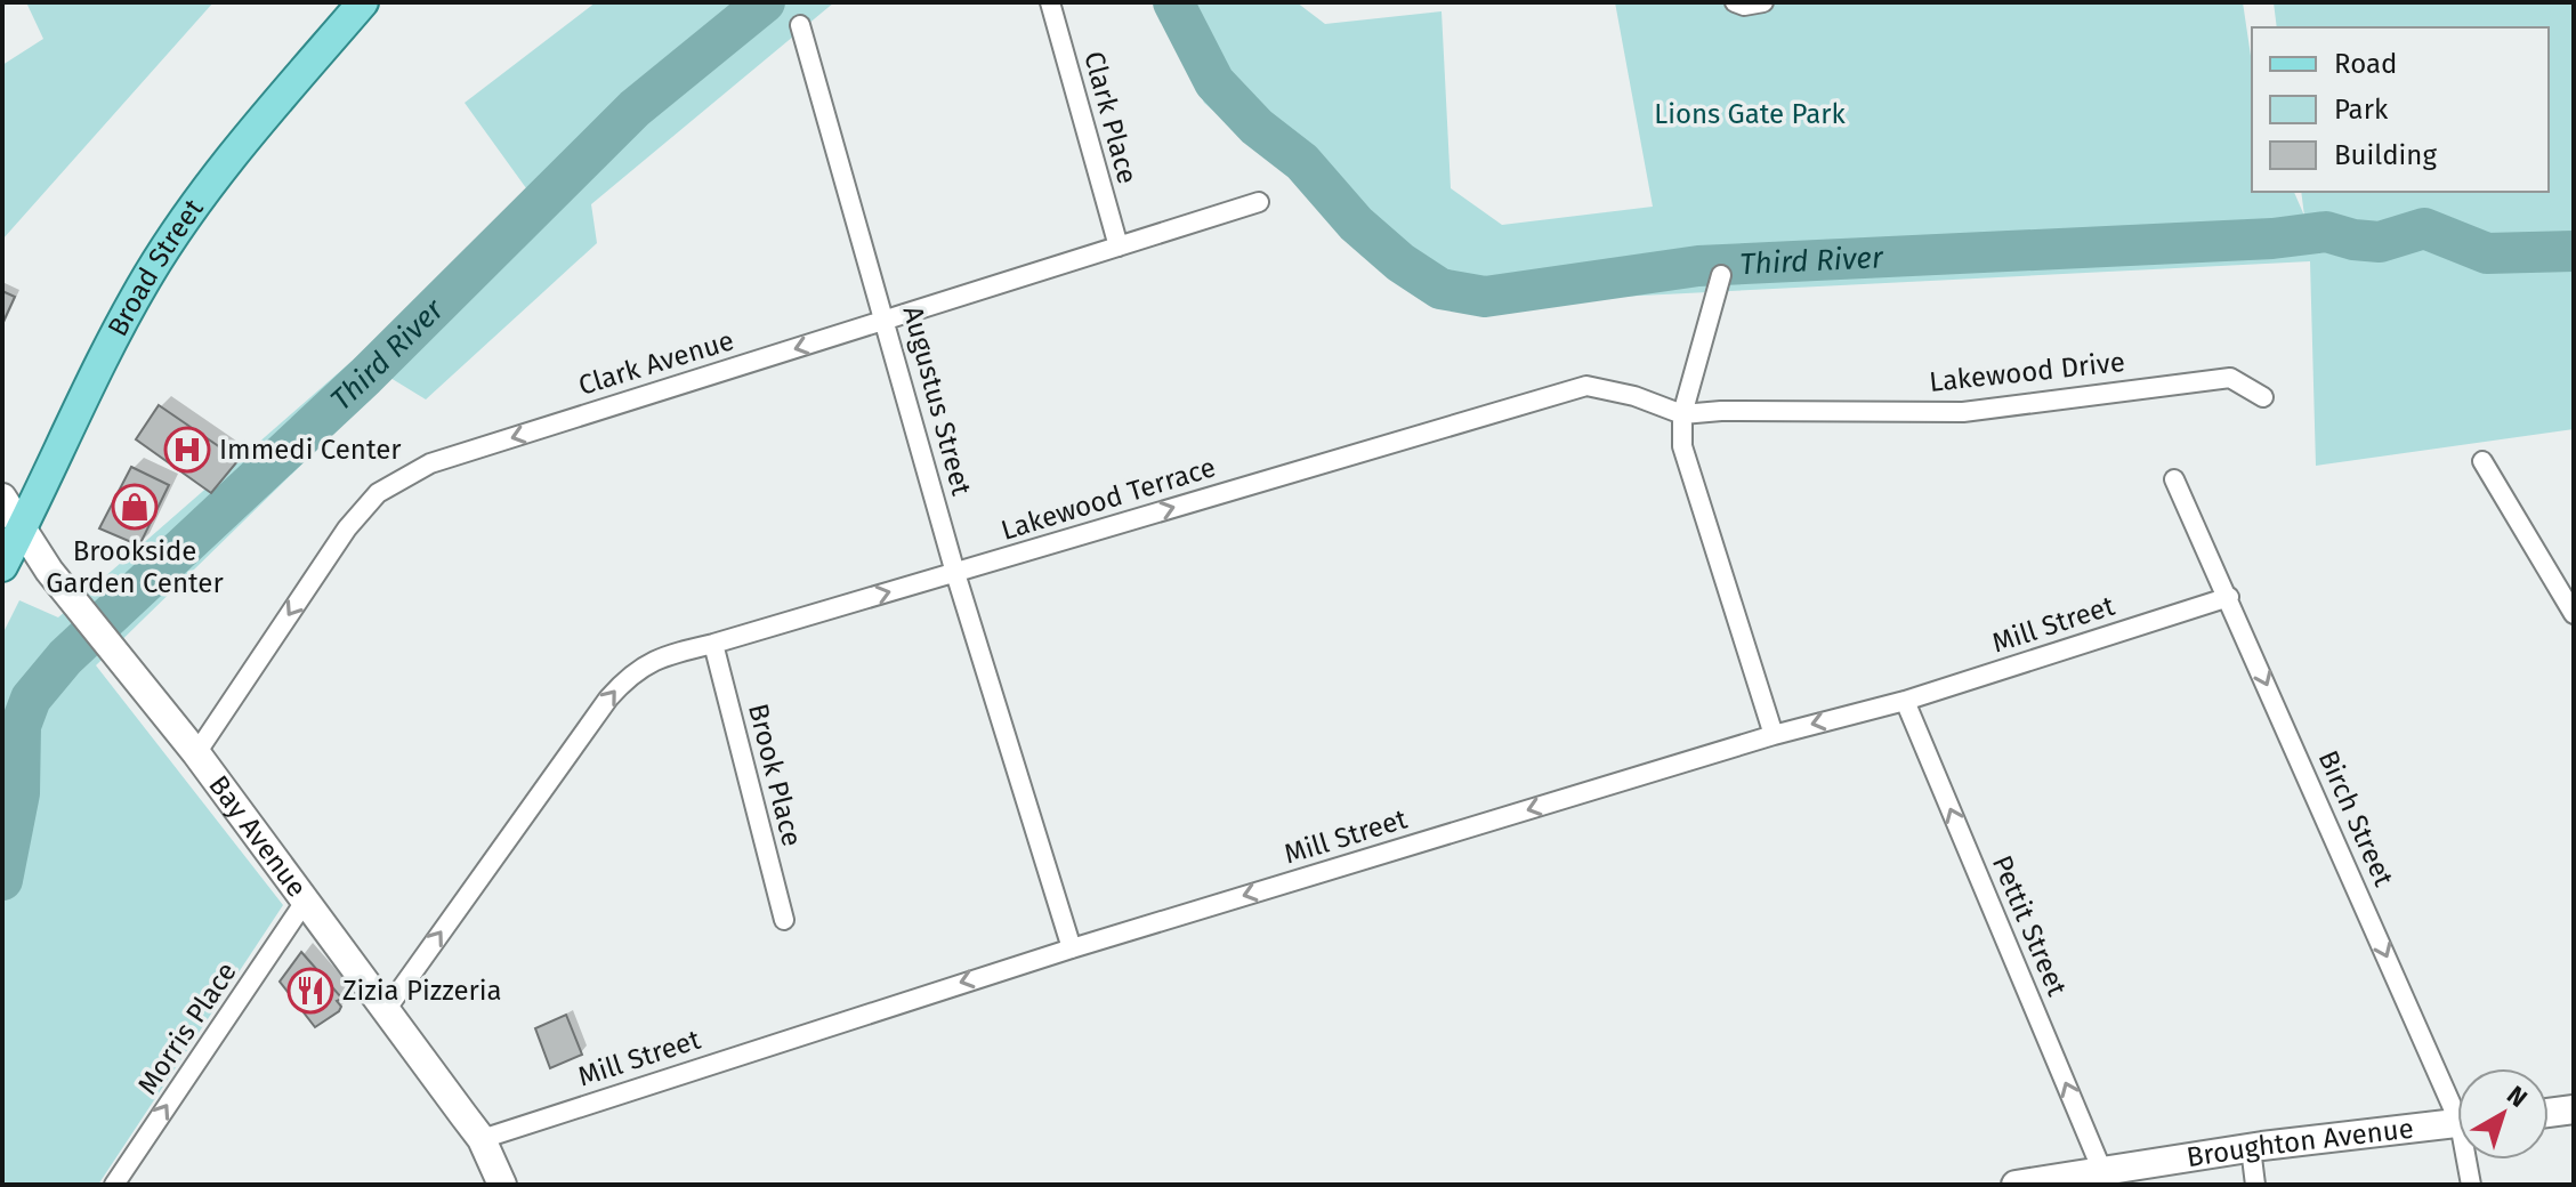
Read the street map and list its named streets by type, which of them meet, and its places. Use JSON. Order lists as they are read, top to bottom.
{
  "streets": {
    "main road": ["Broad Street"],
    "street": [
      "Clark Place",
      "Clark Avenue",
      "Lakewood Drive",
      "Augustus Street",
      "Lakewood Terrace",
      "Mill Street",
      "Brook Place",
      "Birch Street",
      "Bay Avenue",
      "Pettit Street",
      "Morris Place",
      "Broughton Avenue"
    ]
  },
  "crossings": [
    ["Clark Place", "Clark Avenue"],
    ["Broad Street", "Bay Avenue"],
    ["Clark Avenue", "Augustus Street"],
    ["Clark Avenue", "Bay Avenue"],
    ["Lakewood Drive", "Lakewood Terrace"],
    ["Augustus Street", "Lakewood Terrace"],
    ["Augustus Street", "Mill Street"],
    ["Lakewood Terrace", "Brook Place"],
    ["Lakewood Terrace", "Bay Avenue"],
    ["Mill Street", "Birch Street"],
    ["Mill Street", "Bay Avenue"],
    ["Mill Street", "Pettit Street"],
    ["Bay Avenue", "Morris Place"],
    ["Pettit Street", "Broughton Avenue"]
  ],
  "one_way": [
    "Clark Avenue",
    "Lakewood Terrace",
    "Mill Street",
    "Birch Street",
    "Pettit Street",
    "Morris Place"
  ],
  "water": ["Third River"],
  "parks": ["Lions Gate Park"],
  "places": {
    "hospital": ["Immedi Center"],
    "shop": ["Brookside Garden Center"],
    "restaurant": ["Zizia Pizzeria"]
  },
  "legend": ["Road", "Park", "Building"],
  "north": "top right"
}
